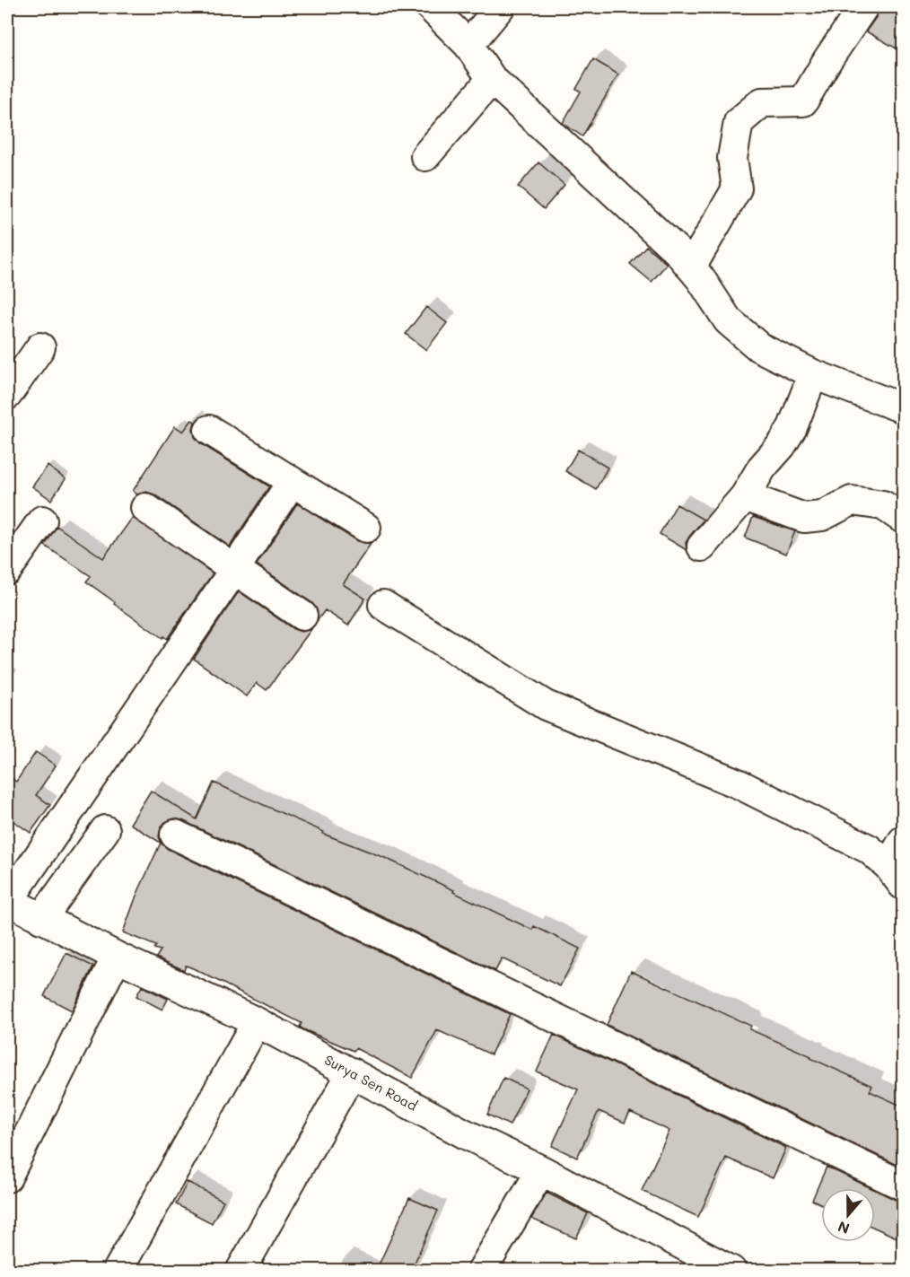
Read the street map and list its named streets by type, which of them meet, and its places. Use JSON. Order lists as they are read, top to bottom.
{
  "streets": {
    "street": ["Surya Sen Road"]
  },
  "north": "bottom"
}
